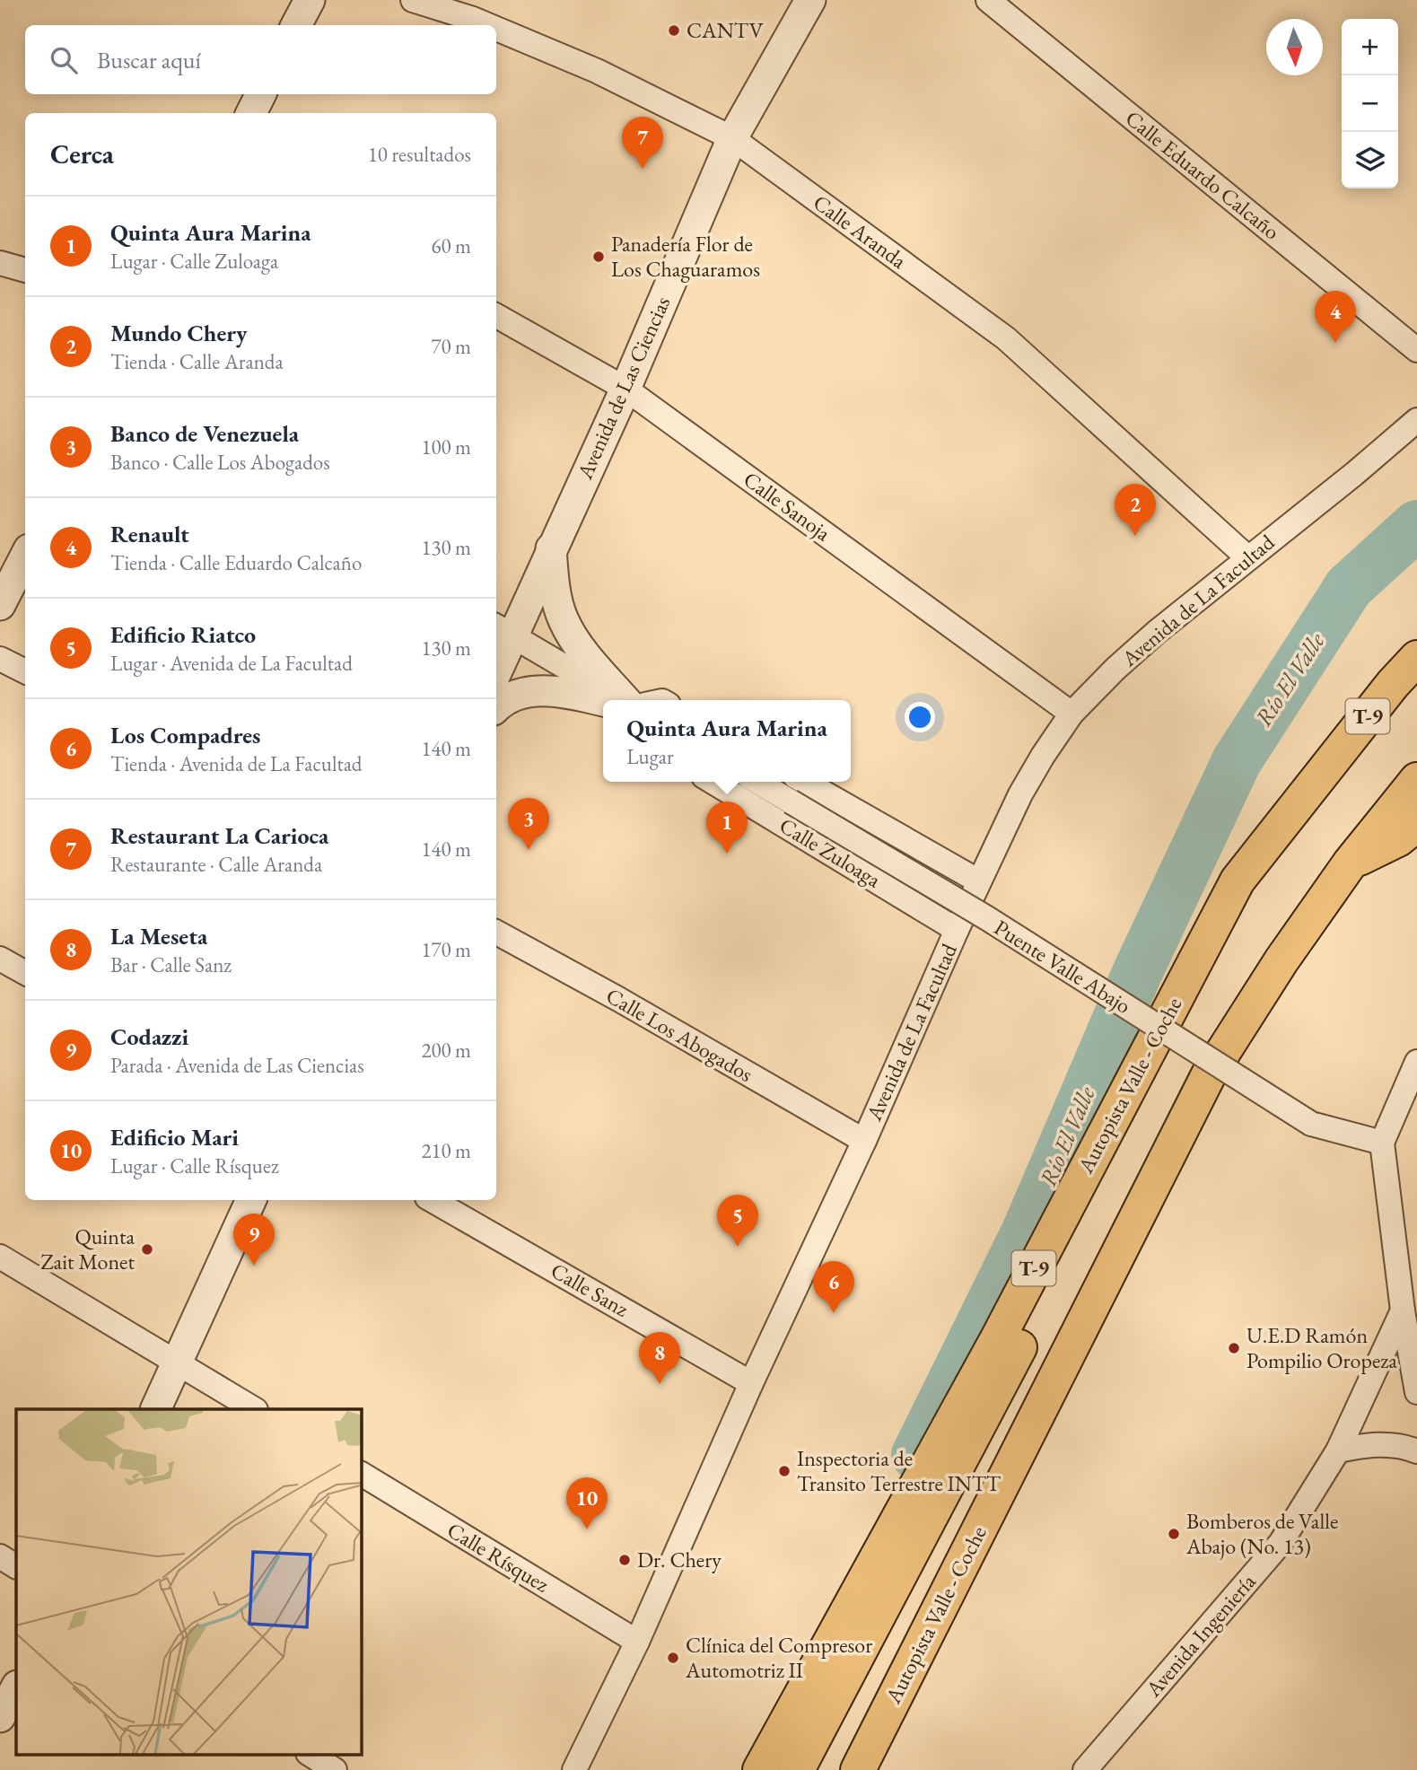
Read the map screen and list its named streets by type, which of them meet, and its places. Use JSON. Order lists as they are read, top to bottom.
{
  "streets": {
    "highway": ["T-9", "Autopista Valle - Coche"],
    "street": [
      "Calle Eduardo Calcaño",
      "Calle Aranda",
      "Avenida de Las Ciencias",
      "Calle Sanoja",
      "Avenida de La Facultad",
      "Calle Zuloaga",
      "Puente Valle Abajo",
      "Calle Los Abogados",
      "Calle Sanz",
      "Calle Rísquez",
      "Avenida Ingeniería"
    ]
  },
  "crossings": [
    ["Calle Aranda", "Avenida de Las Ciencias"],
    ["Calle Aranda", "Avenida de La Facultad"],
    ["Avenida de Las Ciencias", "Calle Sanoja"],
    ["Calle Sanoja", "Avenida de La Facultad"],
    ["Avenida de La Facultad", "Calle Zuloaga"],
    ["Avenida de La Facultad", "Calle Los Abogados"],
    ["Avenida de La Facultad", "Calle Sanz"],
    ["Avenida de La Facultad", "Calle Rísquez"]
  ],
  "water": ["Río El Valle"],
  "places": [
    "CANTV",
    "Panadería Flor de Los Chaguaramos",
    "Quinta Zait Monet",
    "U.E.D Ramón Pompilio Oropeza",
    "Inspectoria de Transito Terrestre INTT",
    "Bomberos de Valle Abajo (No. 13)",
    "Dr. Chery",
    "Clínica del Compresor Automotriz II"
  ],
  "north": "bottom",
  "page": {
    "map_buttons": ["+", "−"],
    "search": "Buscar aquí",
    "heading": ["Cerca", "10 resultados"],
    "pins": [
      "7",
      "4",
      "2",
      "3",
      "1",
      "5",
      "9",
      "6",
      "8",
      "10"
    ],
    "list": [
      {
        "mark": "1",
        "name": "Quinta Aura Marina",
        "note": "Lugar · Calle Zuloaga",
        "value": "60 m"
      },
      {
        "mark": "2",
        "name": "Mundo Chery",
        "note": "Tienda · Calle Aranda",
        "value": "70 m"
      },
      {
        "mark": "3",
        "name": "Banco de Venezuela",
        "note": "Banco · Calle Los Abogados",
        "value": "100 m"
      },
      {
        "mark": "4",
        "name": "Renault",
        "note": "Tienda · Calle Eduardo Calcaño",
        "value": "130 m"
      },
      {
        "mark": "5",
        "name": "Edificio Riatco",
        "note": "Lugar · Avenida de La Facultad",
        "value": "130 m"
      },
      {
        "mark": "6",
        "name": "Los Compadres",
        "note": "Tienda · Avenida de La Facultad",
        "value": "140 m"
      },
      {
        "mark": "7",
        "name": "Restaurant La Carioca",
        "note": "Restaurante · Calle Aranda",
        "value": "140 m"
      },
      {
        "mark": "8",
        "name": "La Meseta",
        "note": "Bar · Calle Sanz",
        "value": "170 m"
      },
      {
        "mark": "9",
        "name": "Codazzi",
        "note": "Parada · Avenida de Las Ciencias",
        "value": "200 m"
      },
      {
        "mark": "10",
        "name": "Edificio Mari",
        "note": "Lugar · Calle Rísquez",
        "value": "210 m"
      }
    ],
    "popup": ["Quinta Aura Marina", "Lugar"]
  }
}
